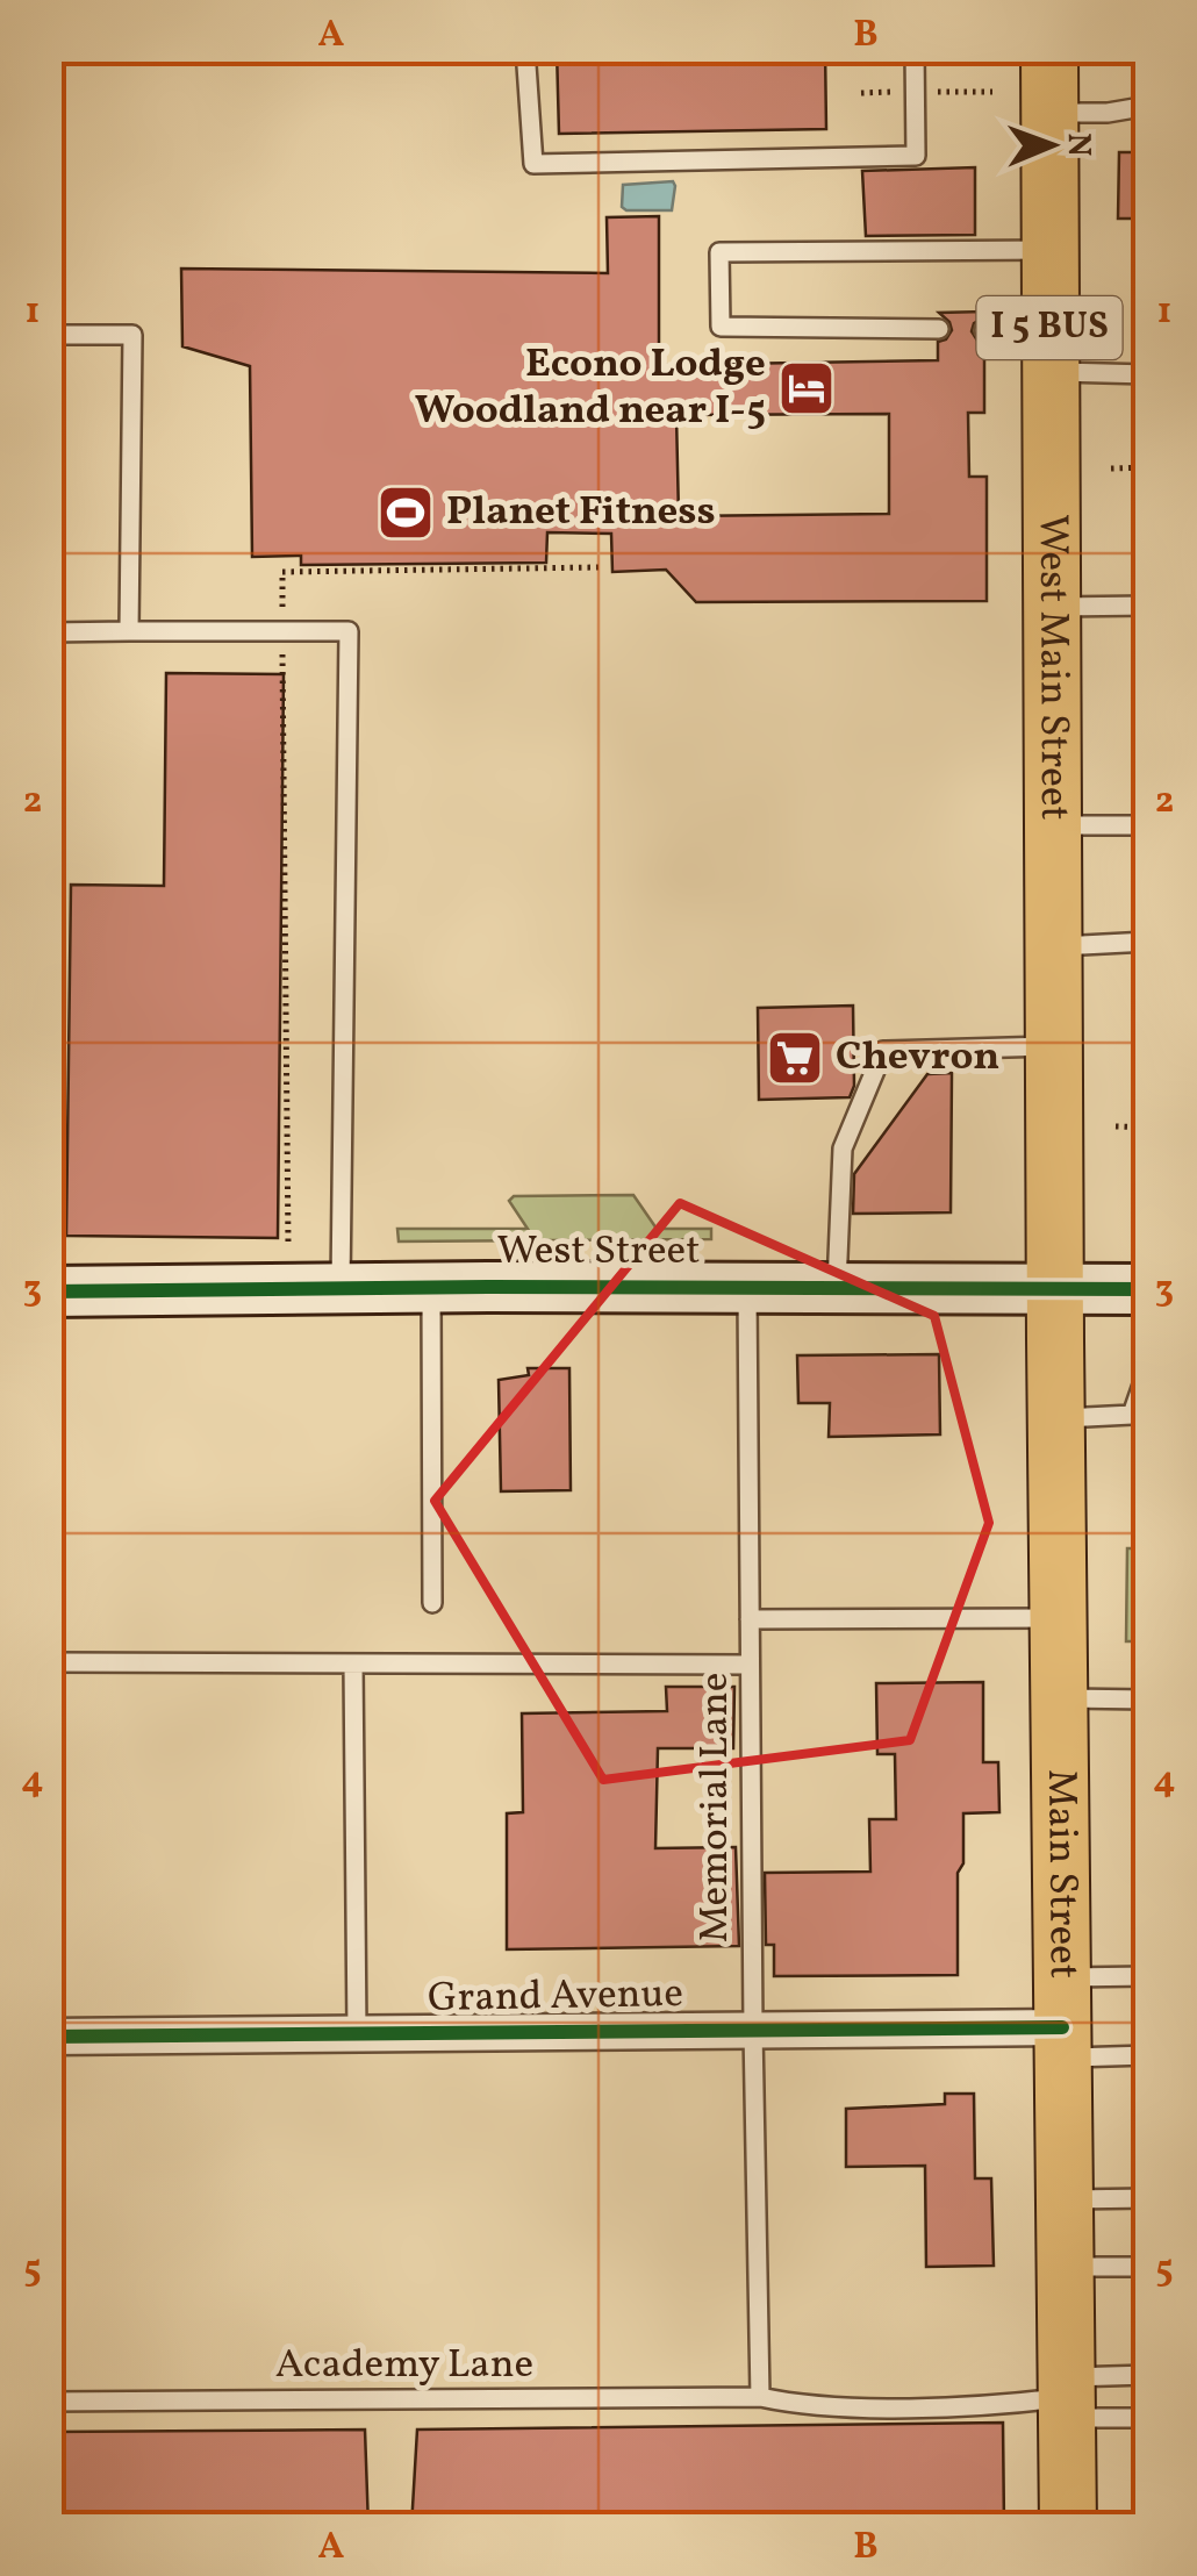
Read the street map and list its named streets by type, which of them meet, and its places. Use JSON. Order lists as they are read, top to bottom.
{
  "streets": {
    "main road": [
      "I 5 BUS",
      "West Main Street",
      "West Street",
      "Main Street"
    ],
    "street": ["Grand Avenue"],
    "lane": ["Memorial Lane", "Academy Lane"]
  },
  "crossings": [
    ["West Main Street", "West Street"],
    ["West Main Street", "Main Street"],
    ["West Street", "Memorial Lane"],
    ["West Street", "Main Street"],
    ["Memorial Lane", "Grand Avenue"],
    ["Memorial Lane", "Academy Lane"],
    ["Main Street", "Grand Avenue"],
    ["Main Street", "Academy Lane"]
  ],
  "places": {
    "hotel": ["Econo Lodge Woodland near I-5"],
    "sports": ["Planet Fitness"],
    "supermarket": ["Chevron"]
  },
  "north": "right",
  "grid": {
    "columns": ["A", "B"],
    "rows": [
      "1",
      "2",
      "3",
      "4",
      "5"
    ]
  }
}
